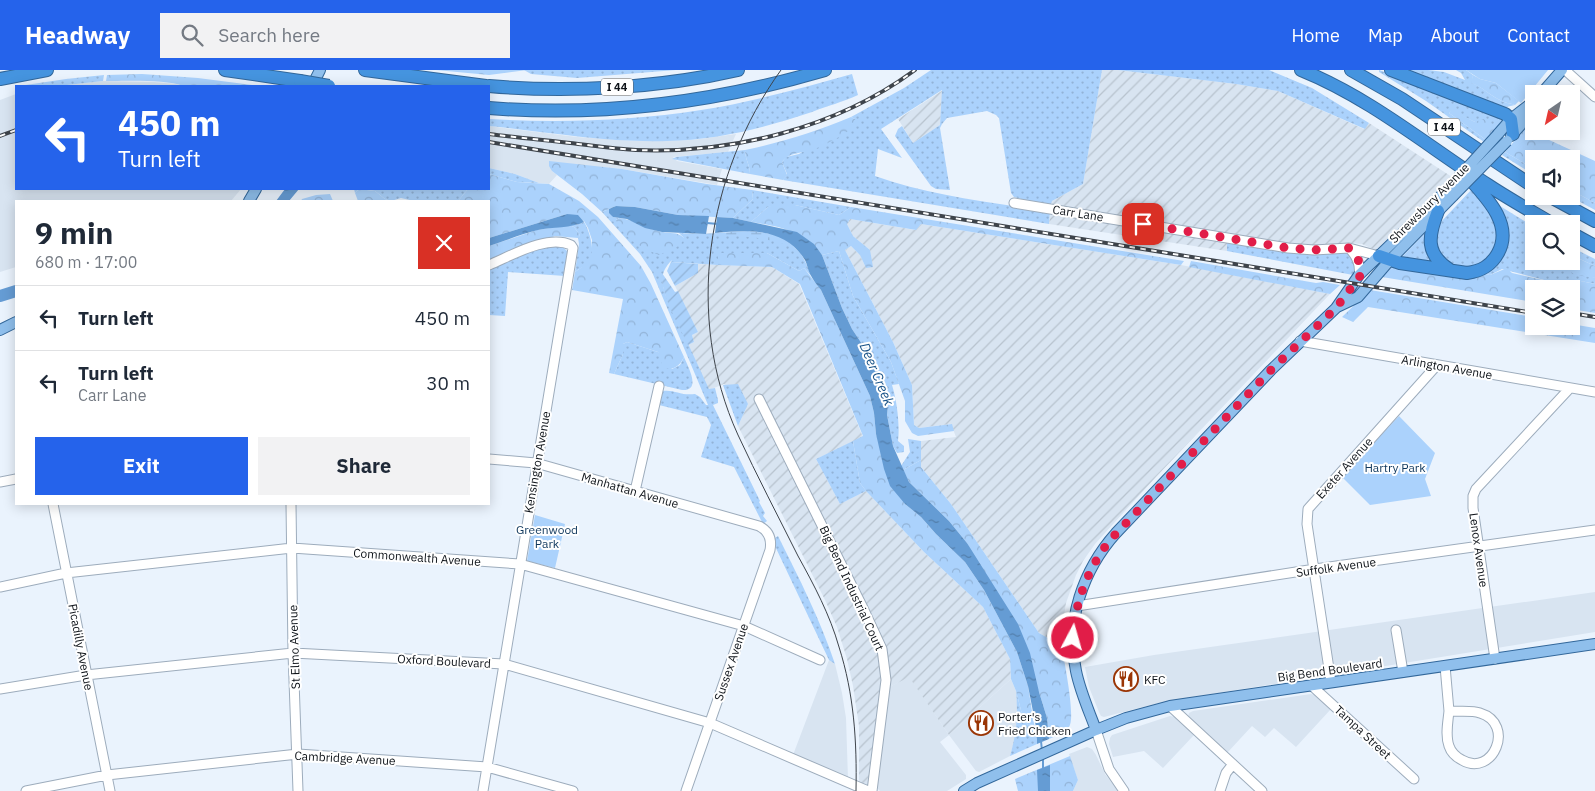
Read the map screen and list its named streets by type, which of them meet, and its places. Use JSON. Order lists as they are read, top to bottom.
{
  "streets": {
    "highway": ["I 44"],
    "main road": ["Shrewsbury Avenue", "Big Bend Boulevard"],
    "street": [
      "Carr Lane",
      "Arlington Avenue",
      "Kensington Avenue",
      "Exeter Avenue",
      "Manhattan Avenue",
      "Lenox Avenue",
      "Commonwealth Avenue",
      "Suffolk Avenue",
      "Big Bend Industrial Court",
      "Picadilly Avenue",
      "St Elmo Avenue",
      "Oxford Boulevard",
      "Sussex Avenue",
      "Tampa Street",
      "Cambridge Avenue"
    ]
  },
  "crossings": [
    ["Shrewsbury Avenue", "Carr Lane"],
    ["Shrewsbury Avenue", "Arlington Avenue"],
    ["Shrewsbury Avenue", "Suffolk Avenue"],
    ["Shrewsbury Avenue", "Big Bend Boulevard"],
    ["Arlington Avenue", "Exeter Avenue"],
    ["Arlington Avenue", "Lenox Avenue"],
    ["Kensington Avenue", "Manhattan Avenue"],
    ["Kensington Avenue", "Commonwealth Avenue"],
    ["Kensington Avenue", "Oxford Boulevard"],
    ["Kensington Avenue", "Cambridge Avenue"],
    ["Exeter Avenue", "Suffolk Avenue"],
    ["Exeter Avenue", "Big Bend Boulevard"],
    ["Manhattan Avenue", "Sussex Avenue"],
    ["Lenox Avenue", "Suffolk Avenue"],
    ["Lenox Avenue", "Big Bend Boulevard"],
    ["Commonwealth Avenue", "Picadilly Avenue"],
    ["Commonwealth Avenue", "St Elmo Avenue"],
    ["Commonwealth Avenue", "Sussex Avenue"],
    ["Picadilly Avenue", "Oxford Boulevard"],
    ["Picadilly Avenue", "Cambridge Avenue"],
    ["St Elmo Avenue", "Oxford Boulevard"],
    ["St Elmo Avenue", "Cambridge Avenue"],
    ["Oxford Boulevard", "Sussex Avenue"],
    ["Big Bend Boulevard", "Tampa Street"]
  ],
  "water": ["Deer Creek"],
  "parks": ["Hartry Park", "Greenwood Park"],
  "places": {
    "restaurant": ["KFC", "Porter's Fried Chicken"]
  },
  "north": "bottom left",
  "page": {
    "header": "Headway",
    "search": "Search here",
    "nav": [
      "Home",
      "Map",
      "About",
      "Contact"
    ],
    "turn": ["450 m", "Turn left"],
    "heading": ["9 min", "680 m · 17:00"],
    "list": [
      {
        "name": "Turn left",
        "value": "450 m"
      },
      {
        "name": "Turn left",
        "note": "Carr Lane",
        "value": "30 m"
      }
    ],
    "buttons": ["Exit", "Share"]
  }
}
